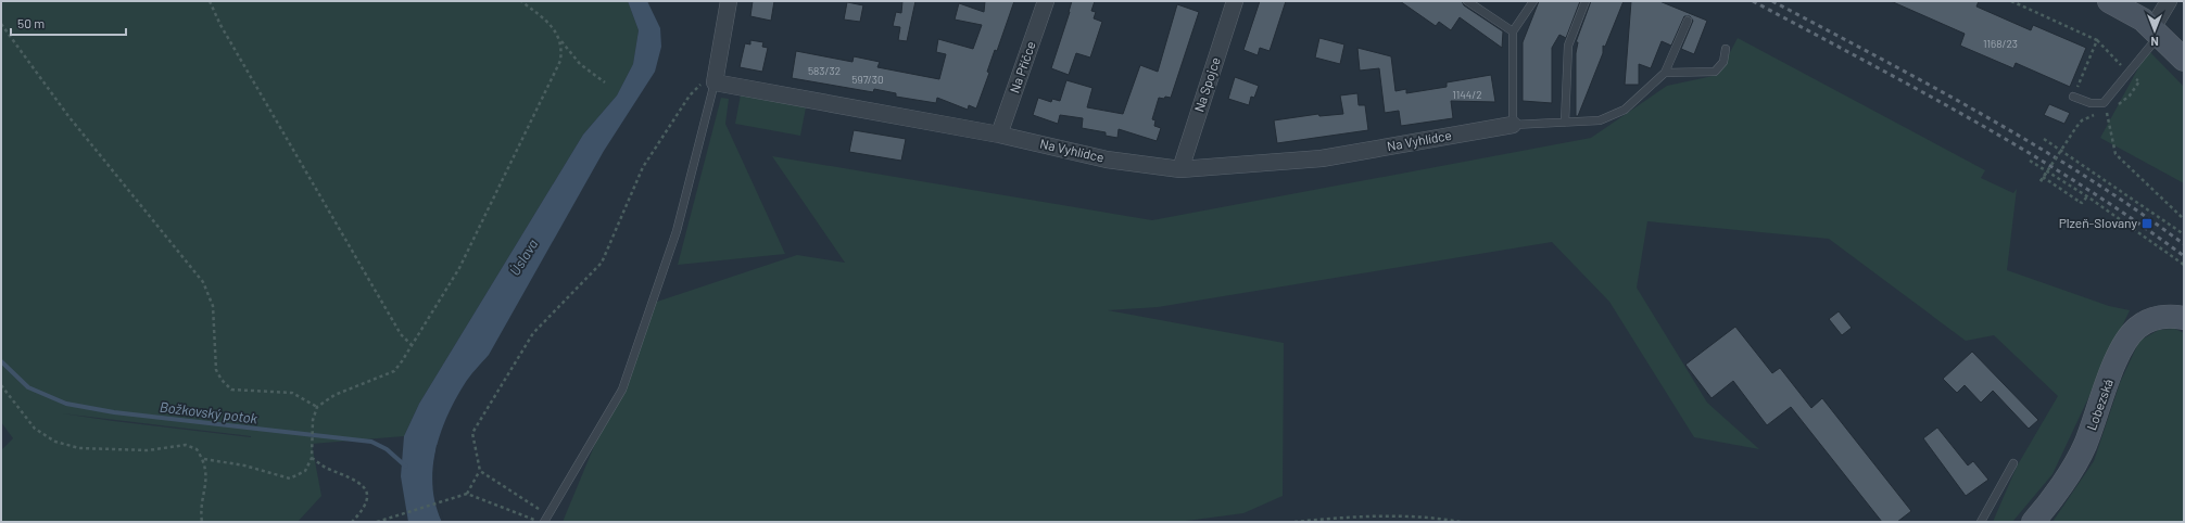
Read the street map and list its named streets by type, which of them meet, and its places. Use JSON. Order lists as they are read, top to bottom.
{
  "streets": {
    "street": [
      "Na Příčce",
      "Na Spojce",
      "Na Vyhlídce",
      "Lobezská"
    ]
  },
  "crossings": [
    ["Na Příčce", "Na Vyhlídce"],
    ["Na Spojce", "Na Vyhlídce"]
  ],
  "water": ["Úslava", "Božkovský potok"],
  "places": {
    "transit": ["Plzeň-Slovany"]
  },
  "house_numbers": [
    "1168/23",
    "583/32",
    "597/30",
    "1144/2"
  ],
  "scale_bar": "50 m",
  "north": "bottom"
}
